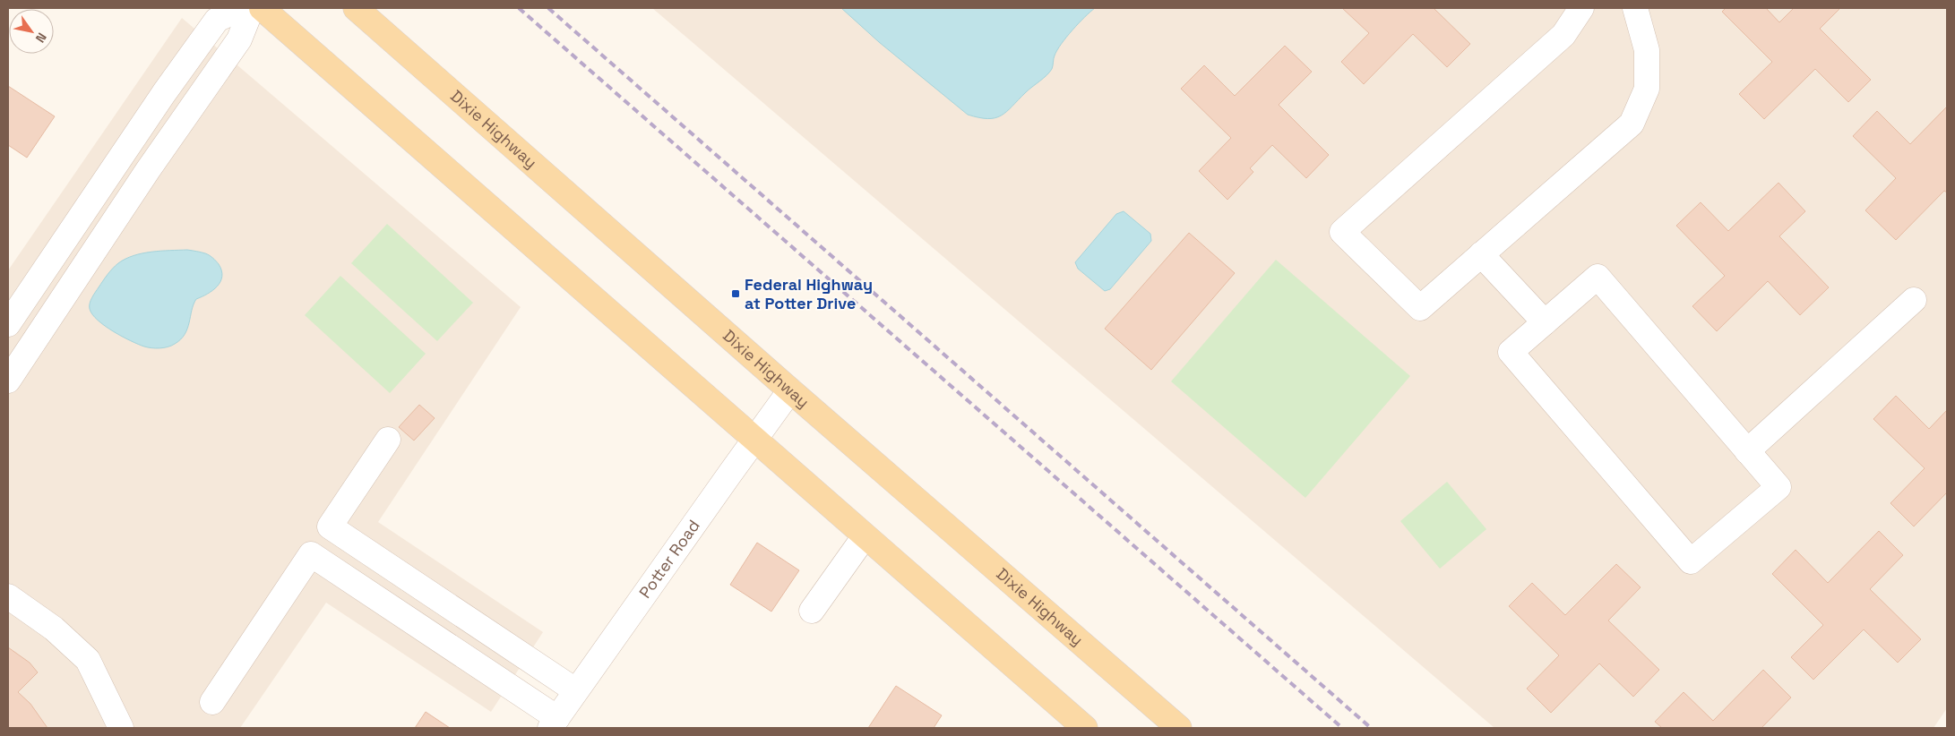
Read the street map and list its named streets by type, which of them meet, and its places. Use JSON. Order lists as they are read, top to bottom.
{
  "streets": {
    "main road": ["Dixie Highway"],
    "street": ["Potter Road"]
  },
  "crossings": [
    ["Dixie Highway", "Potter Road"]
  ],
  "places": {
    "transit": ["Federal Highway at Potter Drive"]
  },
  "north": "bottom right"
}
